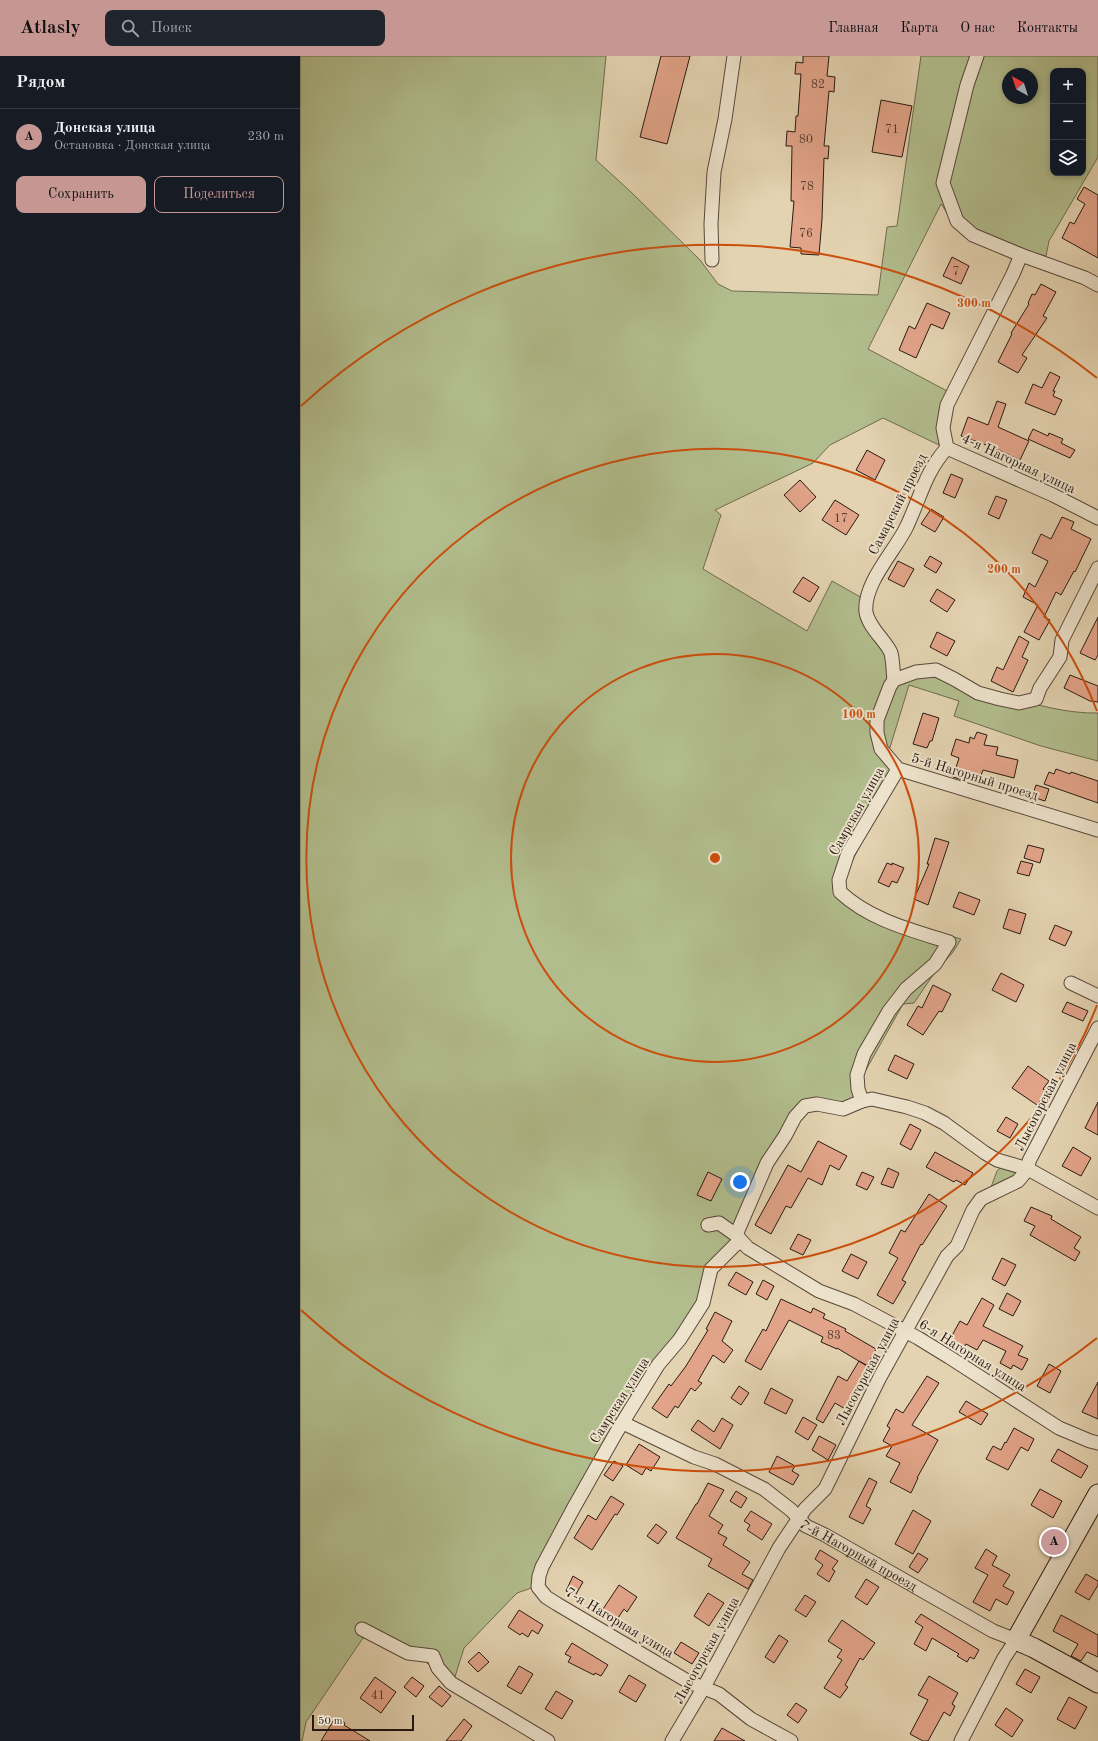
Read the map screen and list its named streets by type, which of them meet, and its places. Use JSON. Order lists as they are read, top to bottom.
{
  "streets": {
    "street": [
      "4-я Нагорная улица",
      "Самарский проезд",
      "5-й Нагорный проезд",
      "Самрская улица",
      "Лысогорская улица",
      "6-я Нагорная улица",
      "7-й Нагорный проезд",
      "7-я Нагорная улица"
    ]
  },
  "crossings": [
    ["4-я Нагорная улица", "Самарский проезд"],
    ["Самарский проезд", "5-й Нагорный проезд"],
    ["5-й Нагорный проезд", "Самрская улица"],
    ["Самрская улица", "6-я Нагорная улица"],
    ["Самрская улица", "7-й Нагорный проезд"],
    ["Самрская улица", "7-я Нагорная улица"],
    ["Лысогорская улица", "6-я Нагорная улица"],
    ["Лысогорская улица", "7-й Нагорный проезд"],
    ["Лысогорская улица", "7-я Нагорная улица"]
  ],
  "house_numbers": [
    "82",
    "71",
    "80",
    "78",
    "76",
    "7",
    "17",
    "83",
    "41"
  ],
  "scale_bar": "50 m",
  "north": "top left",
  "page": {
    "header": "Atlasly",
    "search": "Поиск",
    "nav": [
      "Главная",
      "Карта",
      "О нас",
      "Контакты"
    ],
    "heading": "Рядом",
    "map_buttons": ["+", "−"],
    "list": [
      {
        "mark": "A",
        "name": "Донская улица",
        "note": "Остановка · Донская улица",
        "value": "230 m"
      }
    ],
    "buttons": ["Сохранить", "Поделиться"],
    "pins": "A",
    "scale": "50 m"
  },
  "rings": ["300 m", "200 m", "100 m"]
}
